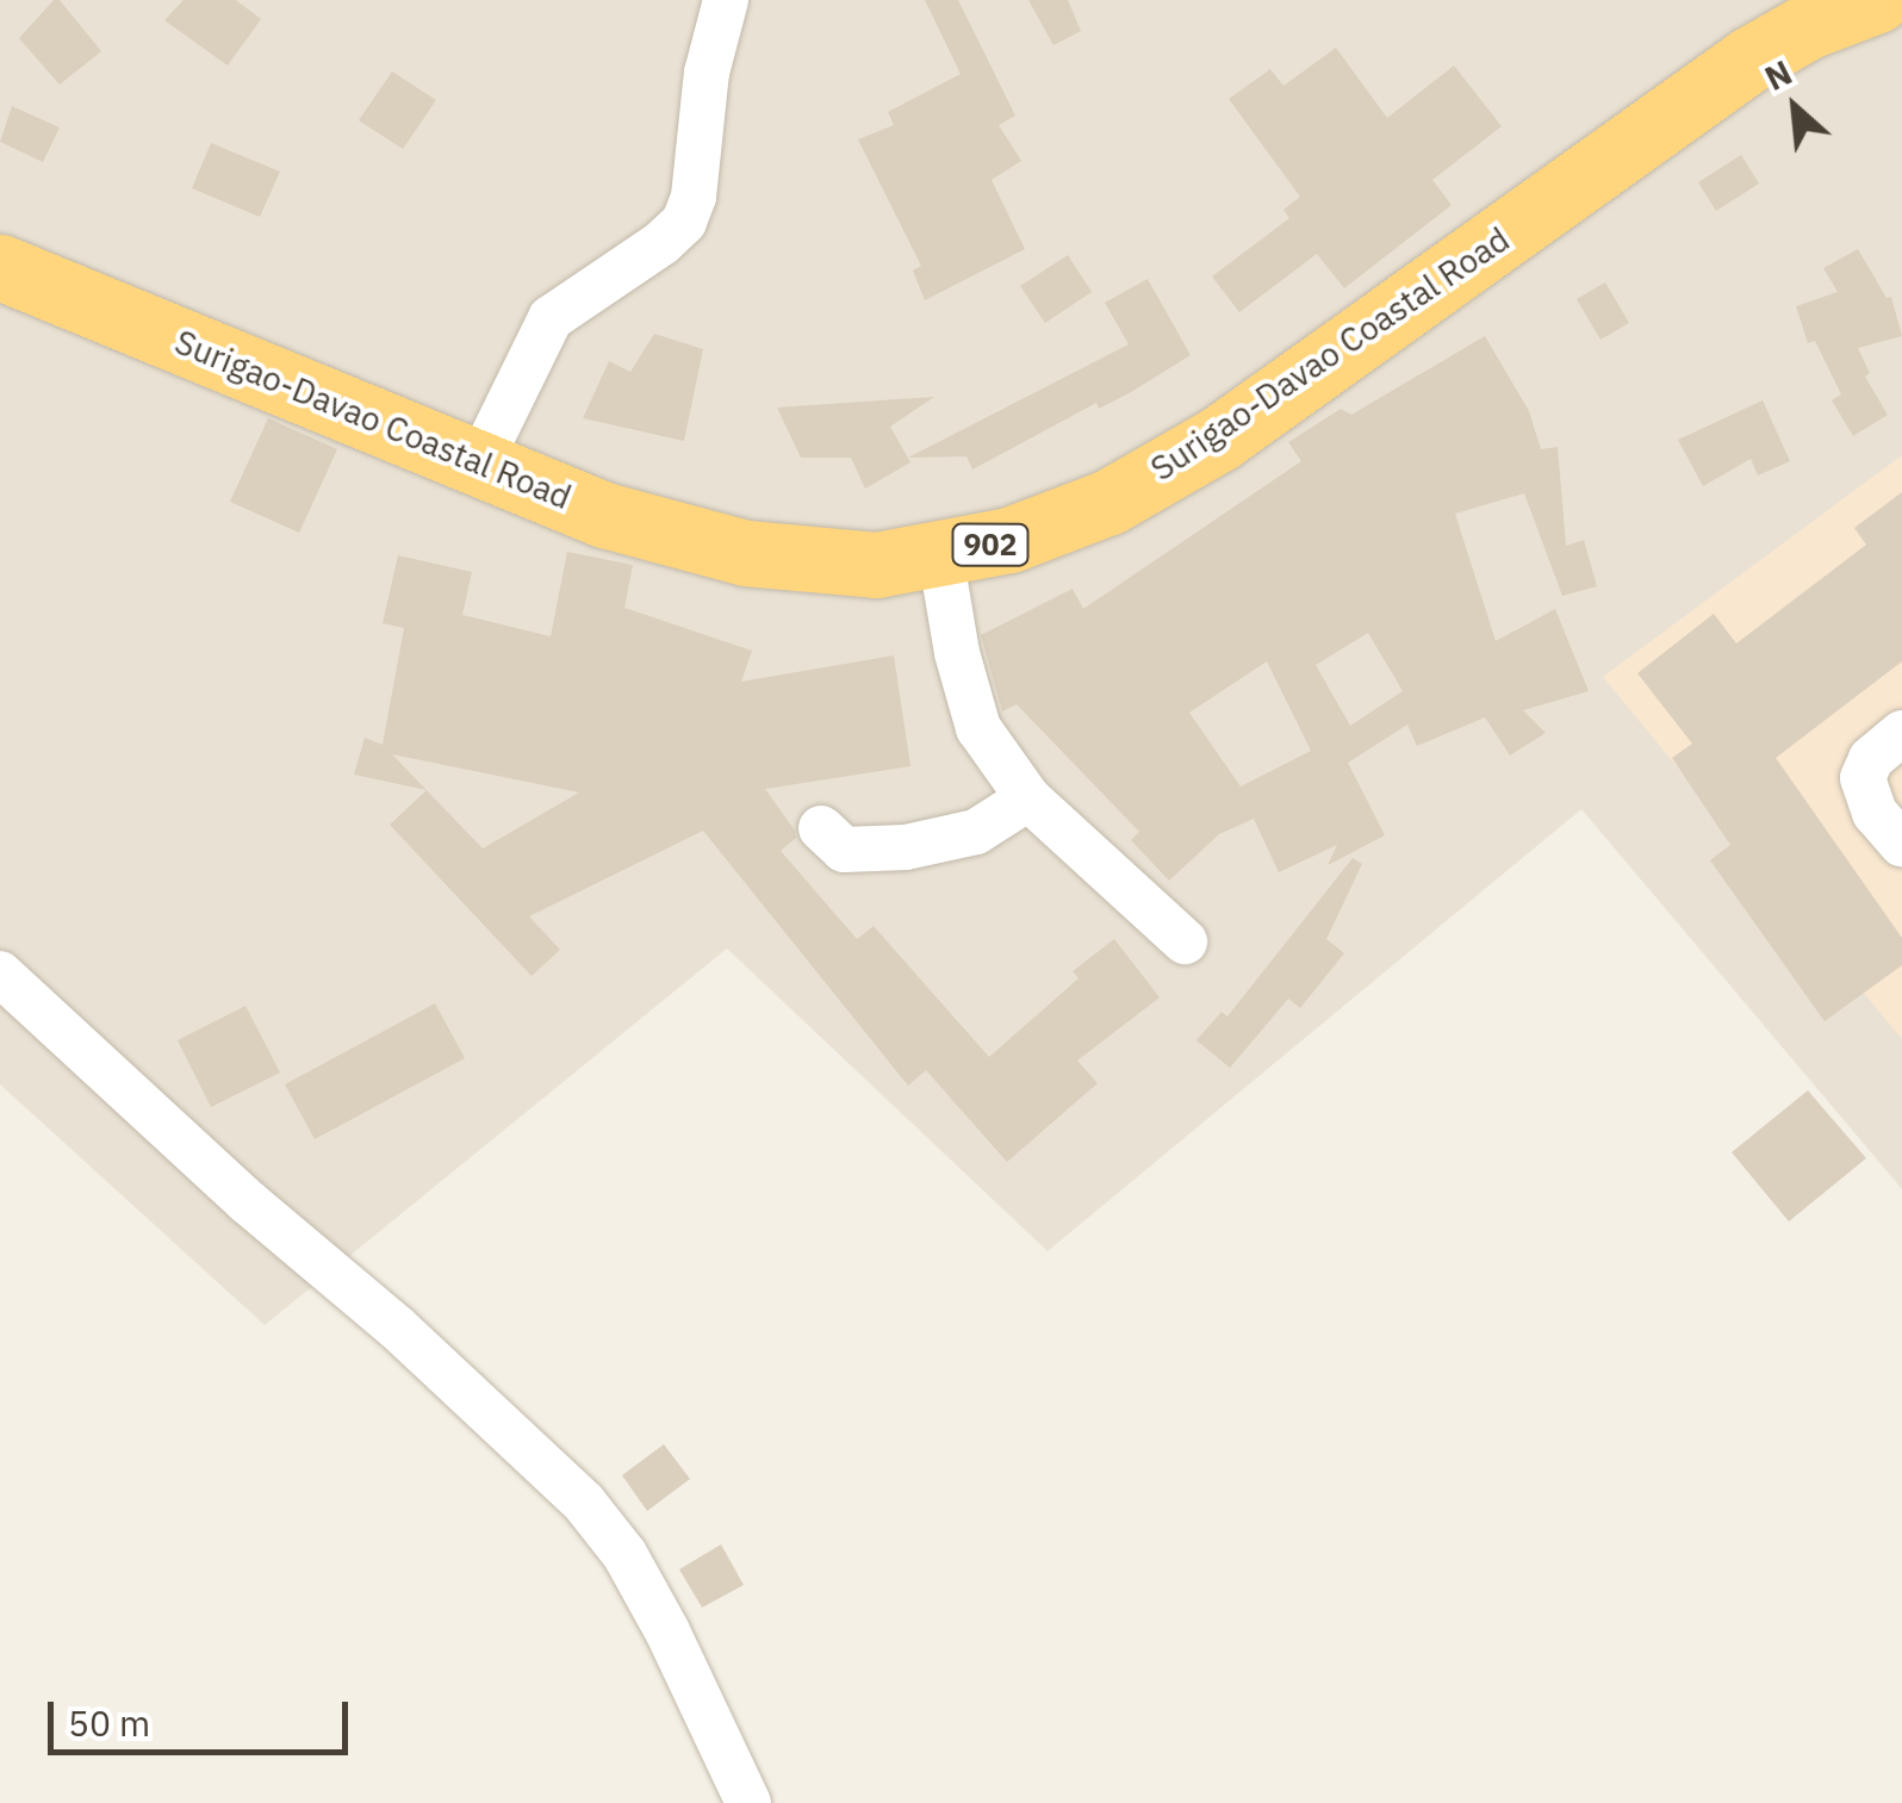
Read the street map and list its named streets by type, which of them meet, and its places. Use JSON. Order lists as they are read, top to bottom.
{
  "streets": {
    "highway": ["Surigao-Davao Coastal Road", "902"]
  },
  "scale_bar": "50 m",
  "north": "top left"
}
